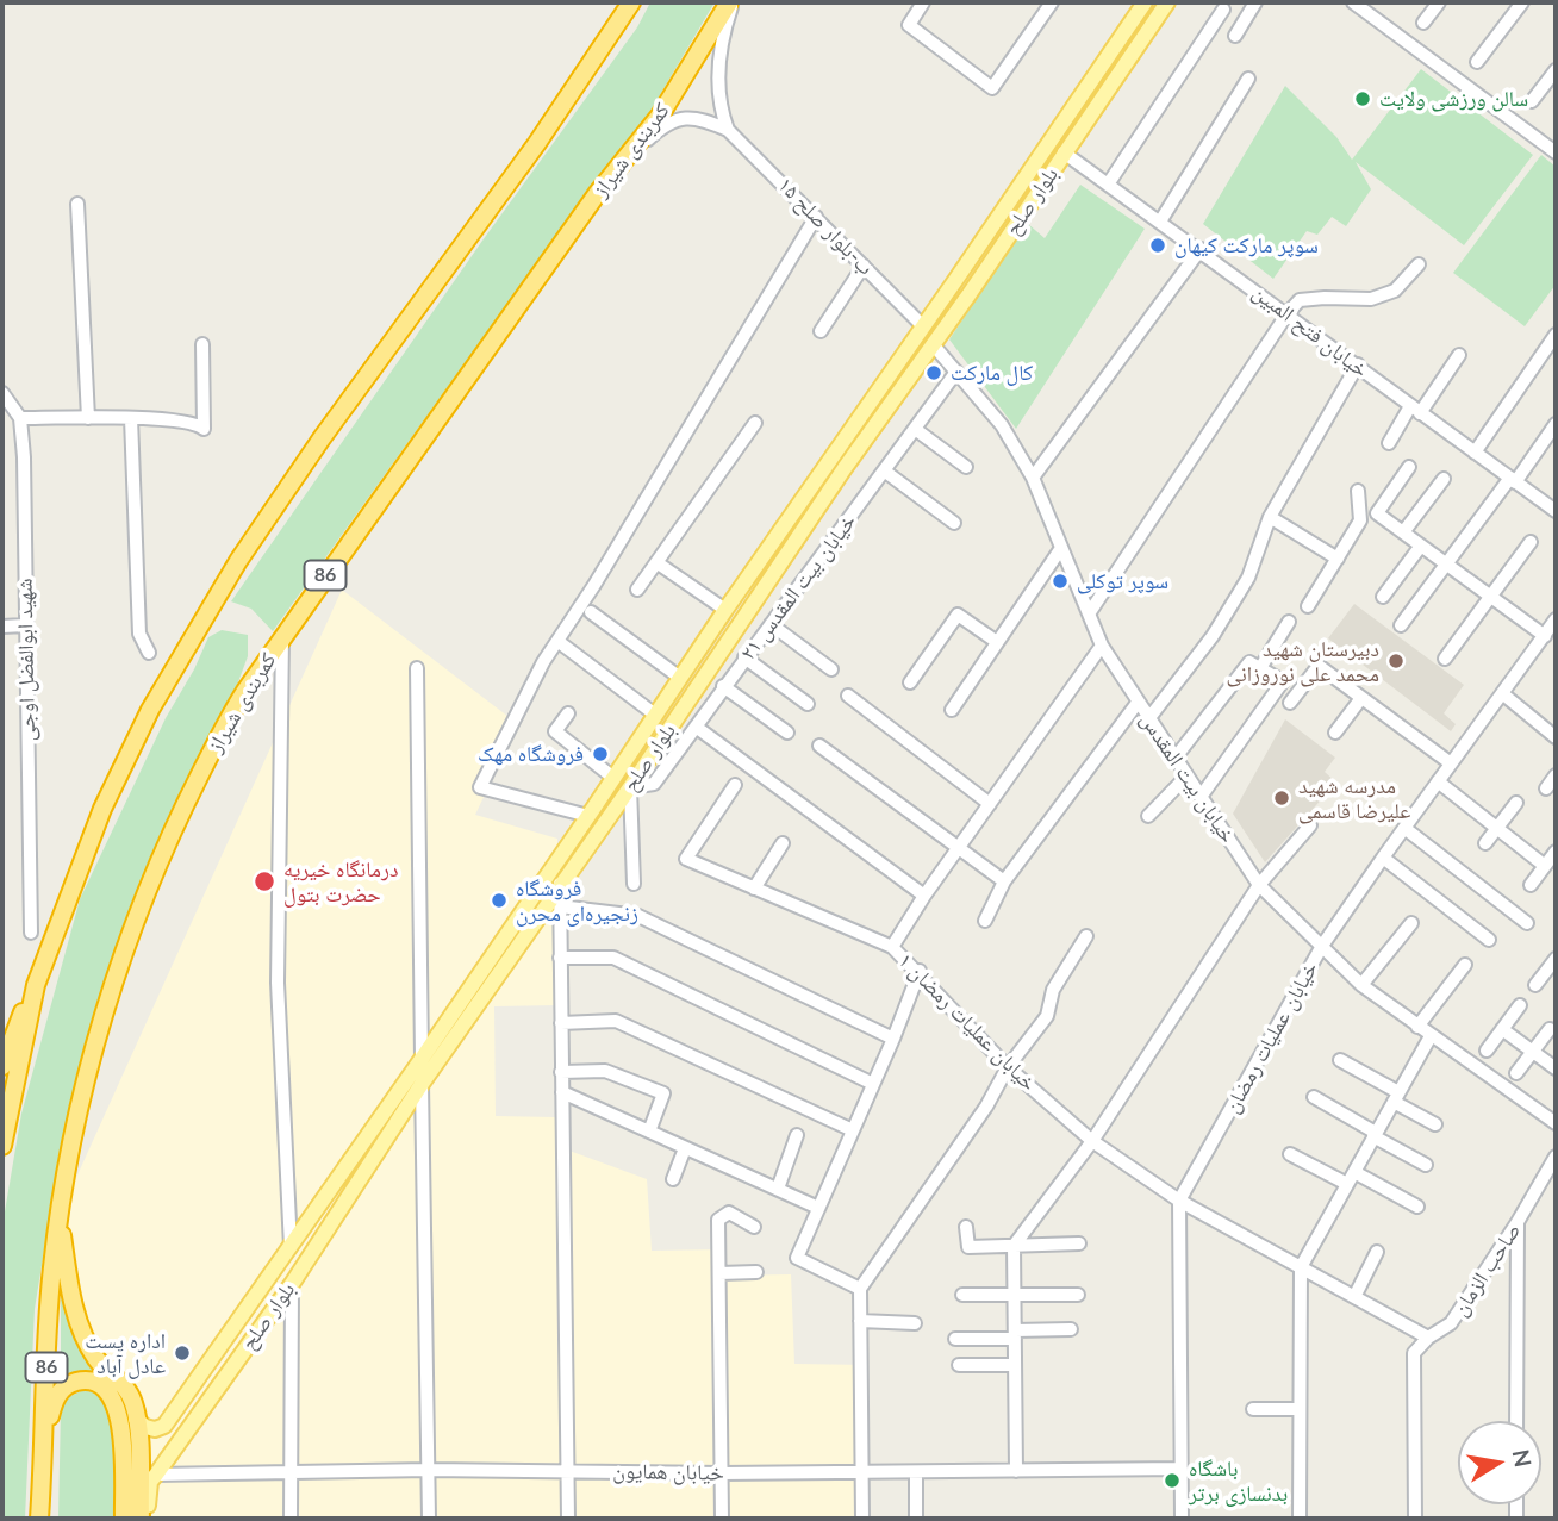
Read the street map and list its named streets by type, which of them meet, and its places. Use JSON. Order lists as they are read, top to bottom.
{
  "streets": {
    "highway": ["کمربندی شیراز", "86"],
    "main road": ["بلوار صلح"],
    "street": [
      "۱۵ ب-بلوار صلح",
      "خیابان فتح المبین",
      "خیابان بیت المقدس ۲۱",
      "شهید ابوالفضل اوجی",
      "خیابان بیت المقدس",
      "خیابان عملیات رمضان ۱",
      "خیابان عملیات رمضان",
      "صاحب الزمان",
      "خیابان همایون"
    ]
  },
  "crossings": [
    ["بلوار صلح", "۱۵ ب-بلوار صلح"],
    ["بلوار صلح", "خیابان فتح المبین"],
    ["بلوار صلح", "خیابان بیت المقدس ۲۱"],
    ["بلوار صلح", "خیابان بیت المقدس"],
    ["بلوار صلح", "خیابان همایون"],
    ["خیابان بیت المقدس ۲۱", "خیابان بیت المقدس"],
    ["خیابان بیت المقدس", "خیابان عملیات رمضان"],
    ["خیابان عملیات رمضان ۱", "خیابان عملیات رمضان"],
    ["خیابان عملیات رمضان ۱", "صاحب الزمان"],
    ["خیابان عملیات رمضان", "خیابان همایون"]
  ],
  "places": [
    "سالن ورزشی ولایت",
    "سوپر مارکت کیهان",
    "کال مارکت",
    "سوپر توکلی",
    "دبیرستان شهید محمد علی نوروزانی",
    "فروشگاه مهک",
    "مدرسه شهید علیرضا قاسمی",
    "درمانگاه خیریه حضرت بتول",
    "فروشگاه زنجیره‌ای محرن",
    "اداره پست عادل آباد",
    "باشگاه بدنسازی برتر"
  ],
  "north": "right"
}
